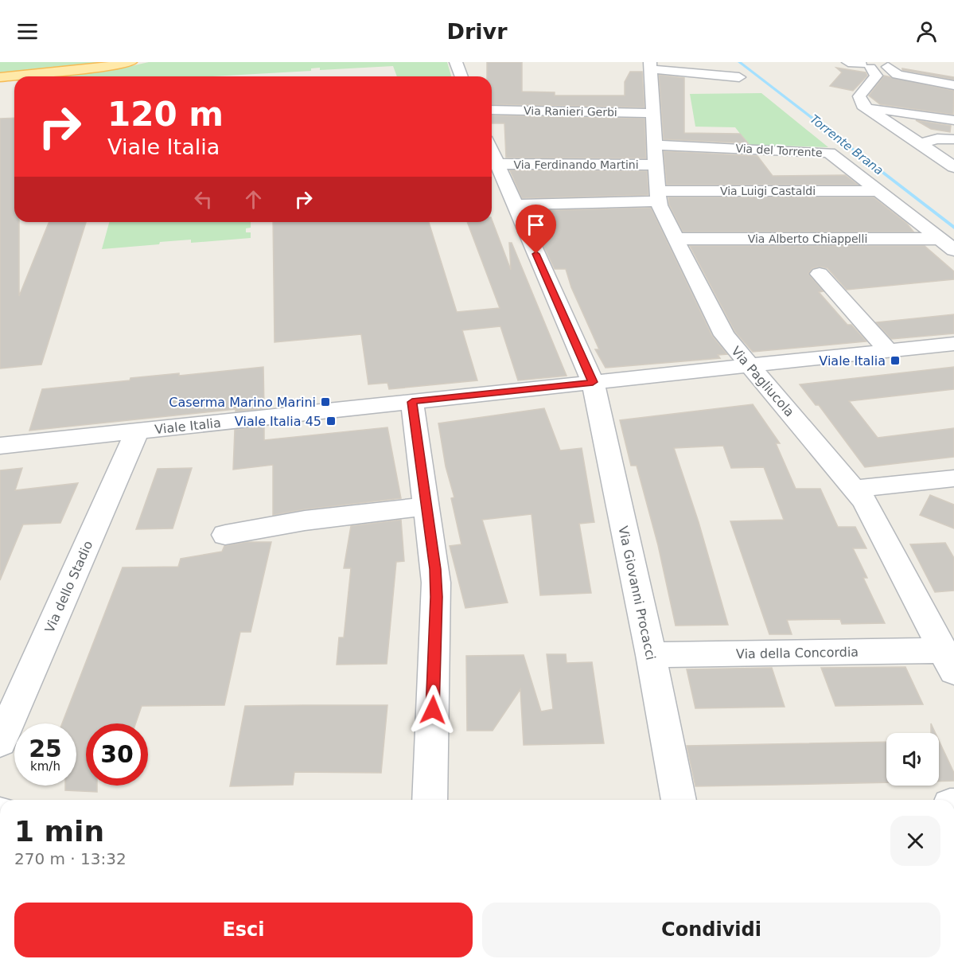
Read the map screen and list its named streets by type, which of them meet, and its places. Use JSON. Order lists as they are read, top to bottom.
{
  "streets": {
    "street": [
      "Via Ranieri Gerbi",
      "Via del Torrente",
      "Via Ferdinando Martini",
      "Via Luigi Castaldi",
      "Via Alberto Chiappelli",
      "Via Pagliucola",
      "Viale Italia",
      "Via dello Stadio",
      "Via Giovanni Procacci",
      "Via della Concordia"
    ]
  },
  "crossings": [
    ["Via Ranieri Gerbi", "Via Pagliucola"],
    ["Via del Torrente", "Via Ferdinando Martini"],
    ["Via del Torrente", "Via Luigi Castaldi"],
    ["Via del Torrente", "Via Alberto Chiappelli"],
    ["Via del Torrente", "Via Pagliucola"],
    ["Via Ferdinando Martini", "Via Pagliucola"],
    ["Via Ferdinando Martini", "Via Giovanni Procacci"],
    ["Via Luigi Castaldi", "Via Pagliucola"],
    ["Via Luigi Castaldi", "Via Giovanni Procacci"],
    ["Via Alberto Chiappelli", "Via Pagliucola"],
    ["Via Pagliucola", "Viale Italia"],
    ["Via Pagliucola", "Via della Concordia"],
    ["Viale Italia", "Via dello Stadio"],
    ["Viale Italia", "Via Giovanni Procacci"],
    ["Via Giovanni Procacci", "Via della Concordia"]
  ],
  "water": ["Torrente Brana"],
  "places": {
    "transit": ["Viale Italia", "Caserma Marino Marini", "Viale Italia 45"]
  },
  "page": {
    "header": "Drivr",
    "turn": ["120 m", "Viale Italia"],
    "speed": "25 km/h",
    "limit": "30",
    "heading": ["1 min", "270 m · 13:32"],
    "buttons": ["Esci", "Condividi"]
  }
}
